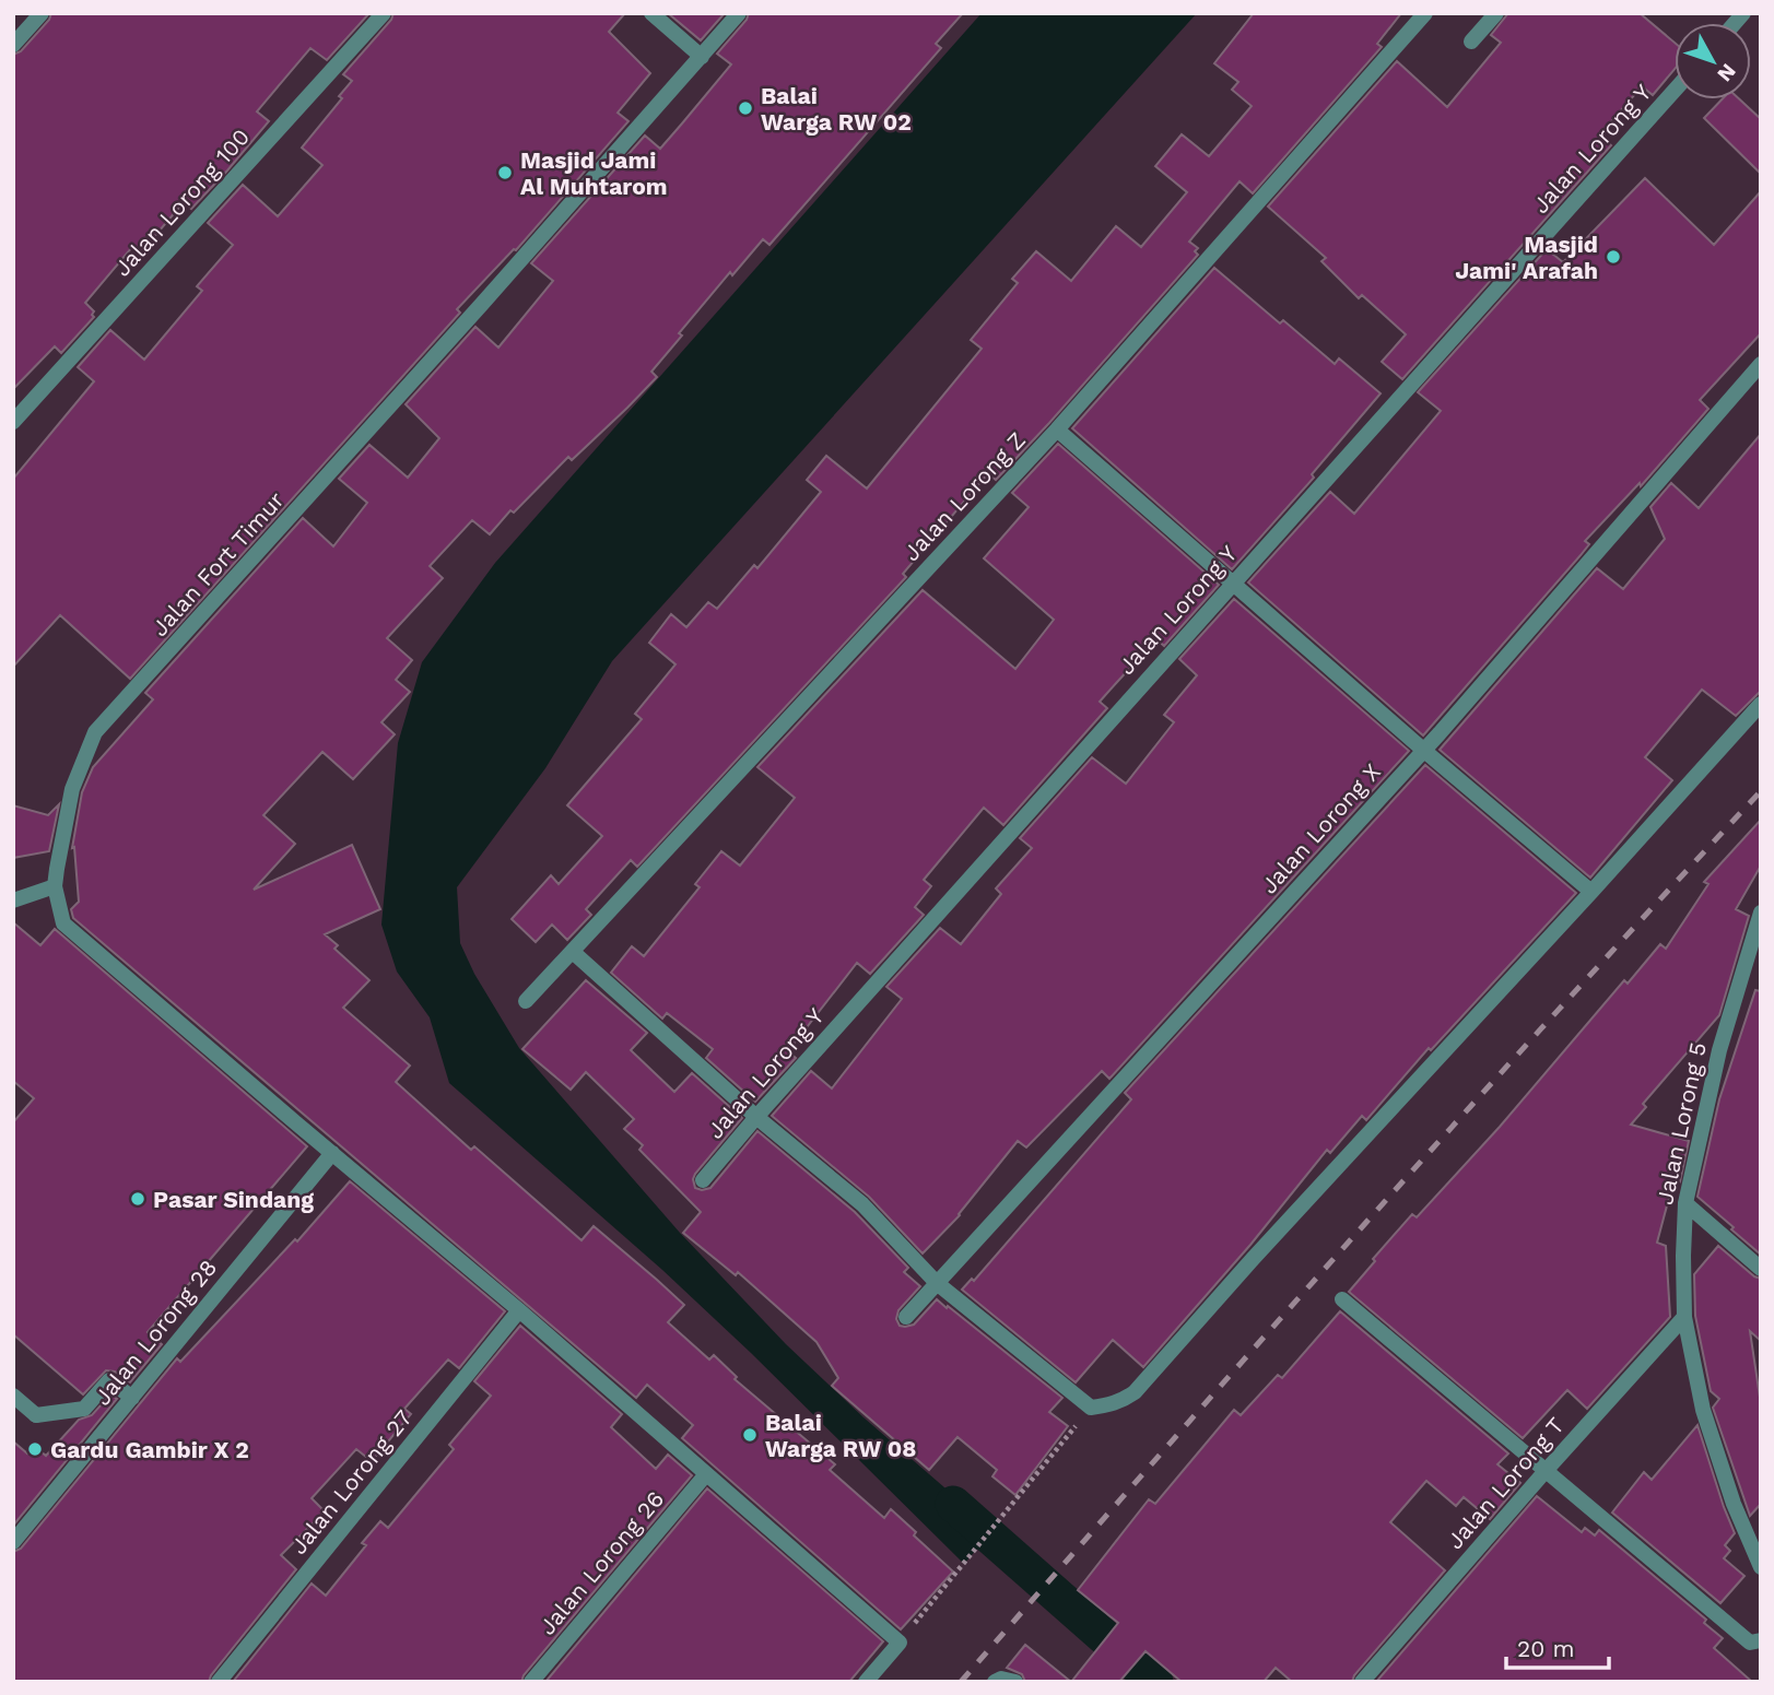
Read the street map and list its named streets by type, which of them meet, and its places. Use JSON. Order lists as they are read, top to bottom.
{
  "streets": {
    "street": [
      "Jalan Lorong Y",
      "Jalan Lorong 100",
      "Jalan Lorong Z",
      "Jalan Fort Timur",
      "Jalan Lorong X",
      "Jalan Lorong 5",
      "Jalan Lorong 28",
      "Jalan Lorong 27",
      "Jalan Lorong T",
      "Jalan Lorong 26"
    ]
  },
  "crossings": [
    ["Jalan Fort Timur", "Jalan Lorong 28"],
    ["Jalan Fort Timur", "Jalan Lorong 27"],
    ["Jalan Fort Timur", "Jalan Lorong 26"],
    ["Jalan Lorong 5", "Jalan Lorong T"]
  ],
  "places": [
    "Balai Warga RW 02",
    "Masjid Jami Al Muhtarom",
    "Masjid Jami' Arafah",
    "Pasar Sindang",
    "Balai Warga RW 08",
    "Gardu Gambir X 2"
  ],
  "scale_bar": "20 m",
  "north": "bottom right"
}
